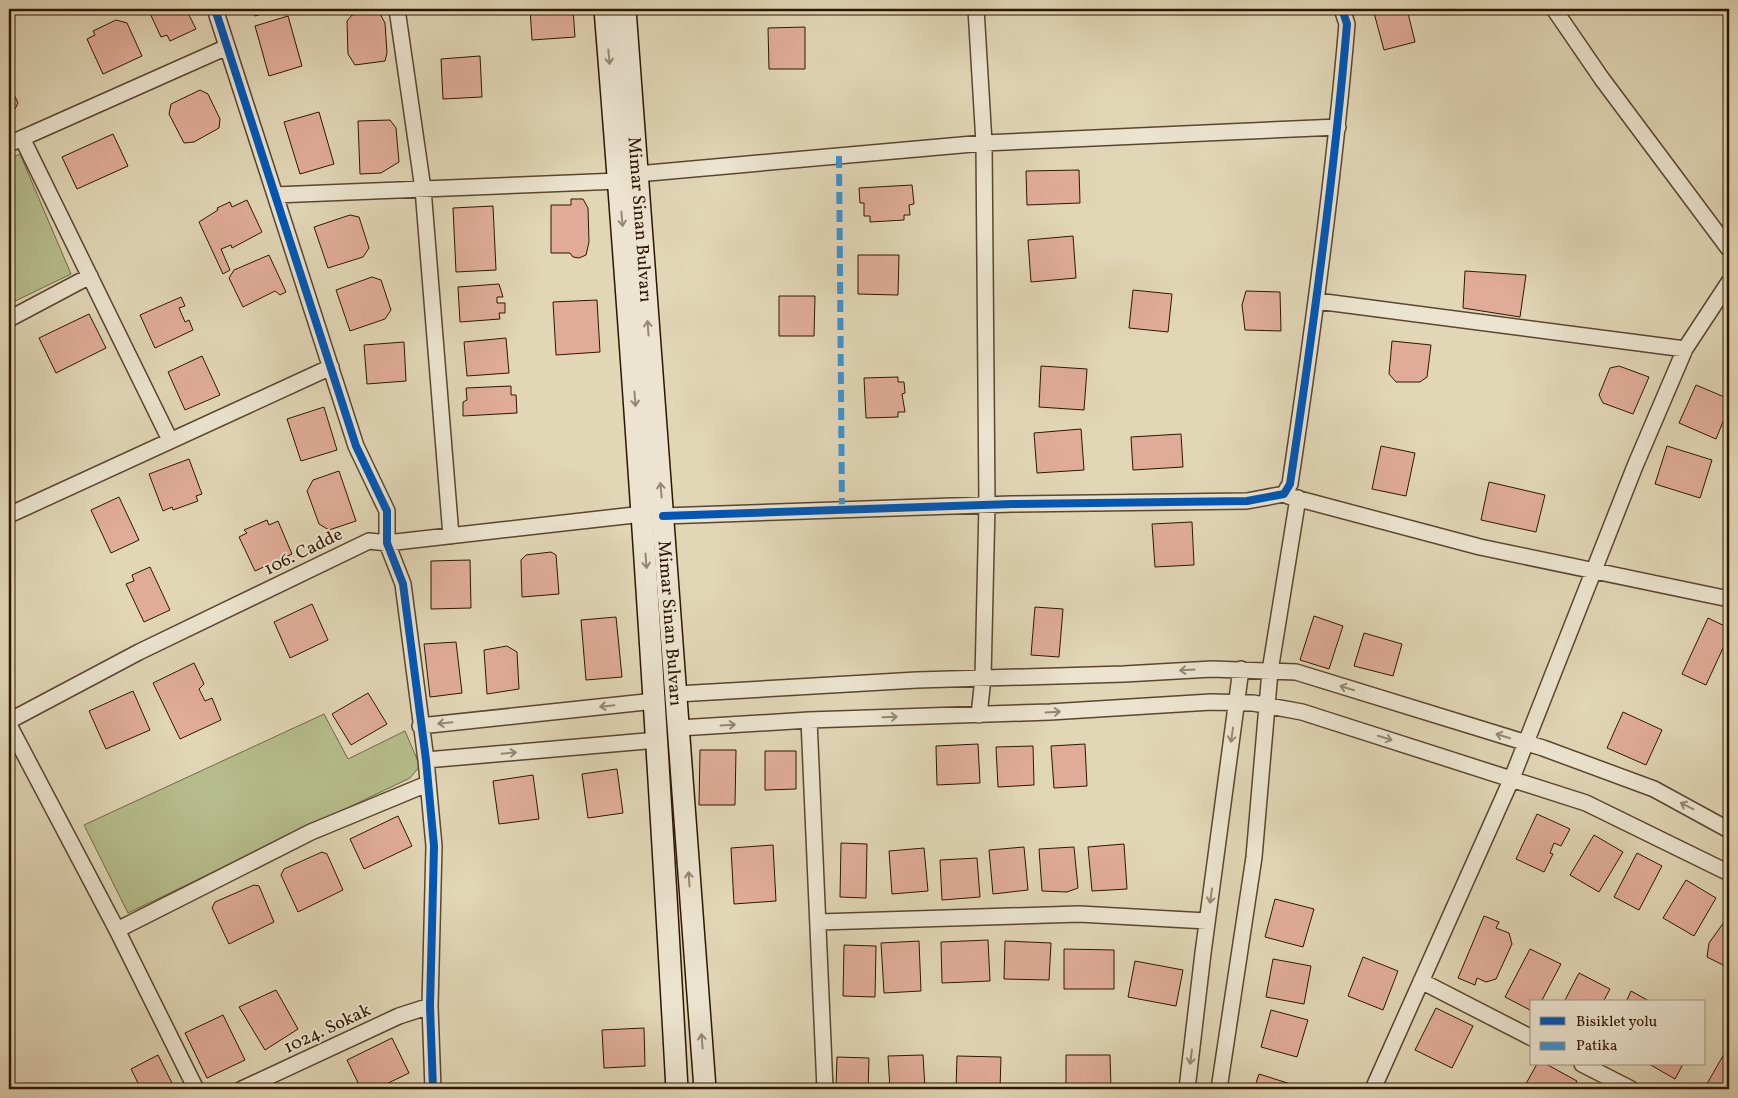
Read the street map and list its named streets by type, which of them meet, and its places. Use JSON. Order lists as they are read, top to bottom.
{
  "streets": {
    "main road": ["Mimar Sinan Bulvarı"],
    "street": ["106. Cadde", "1024. Sokak"]
  },
  "crossings": [
    ["Mimar Sinan Bulvarı", "106. Cadde"]
  ],
  "legend": ["Bisiklet yolu", "Patika"]
}
